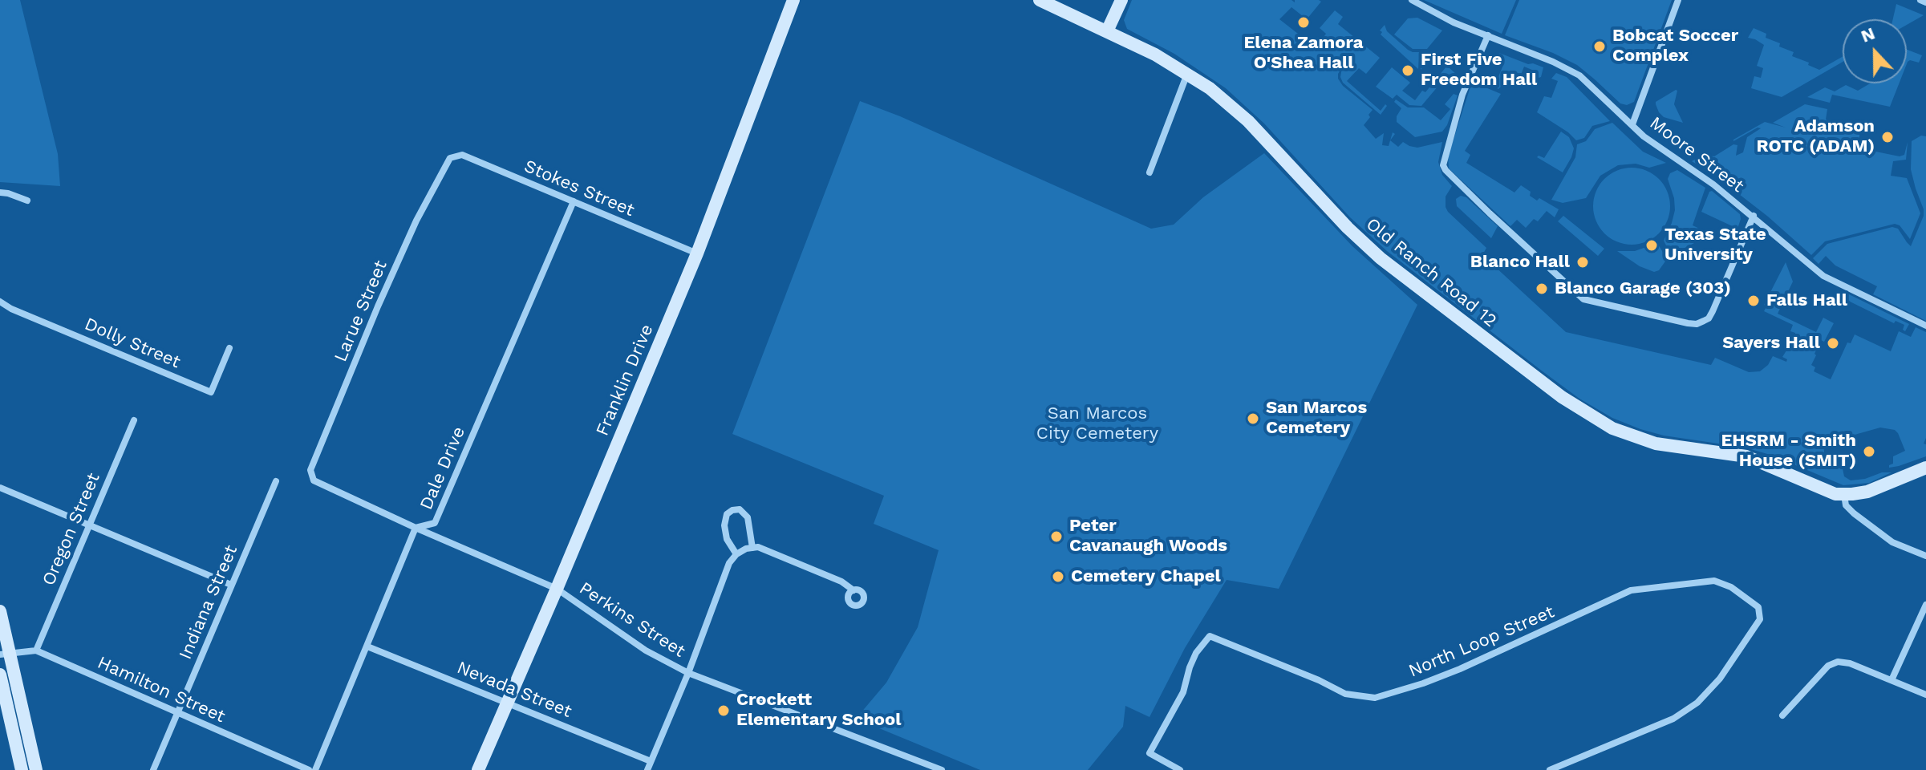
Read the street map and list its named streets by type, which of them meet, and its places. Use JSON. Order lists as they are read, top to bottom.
{
  "streets": {
    "street": [
      "Moore Street",
      "Stokes Street",
      "Old Ranch Road 12",
      "Larue Street",
      "Dolly Street",
      "Franklin Drive",
      "Dale Drive",
      "Oregon Street",
      "Indiana Street",
      "Perkins Street",
      "North Loop Street",
      "Hamilton Street",
      "Nevada Street"
    ]
  },
  "crossings": [
    ["Stokes Street", "Larue Street"],
    ["Stokes Street", "Franklin Drive"],
    ["Stokes Street", "Dale Drive"],
    ["Larue Street", "Perkins Street"],
    ["Franklin Drive", "Perkins Street"],
    ["Franklin Drive", "Nevada Street"],
    ["Dale Drive", "Perkins Street"],
    ["Dale Drive", "Nevada Street"],
    ["Oregon Street", "Hamilton Street"],
    ["Indiana Street", "Hamilton Street"]
  ],
  "parks": ["San Marcos City Cemetery"],
  "places": [
    "Elena Zamora O'Shea Hall",
    "Bobcat Soccer Complex",
    "First Five Freedom Hall",
    "Adamson ROTC (ADAM)",
    "Texas State University",
    "Blanco Hall",
    "Blanco Garage (303)",
    "Falls Hall",
    "Sayers Hall",
    "San Marcos Cemetery",
    "EHSRM - Smith House (SMIT)",
    "Peter Cavanaugh Woods",
    "Cemetery Chapel",
    "Crockett Elementary School"
  ],
  "north": "top"
}
